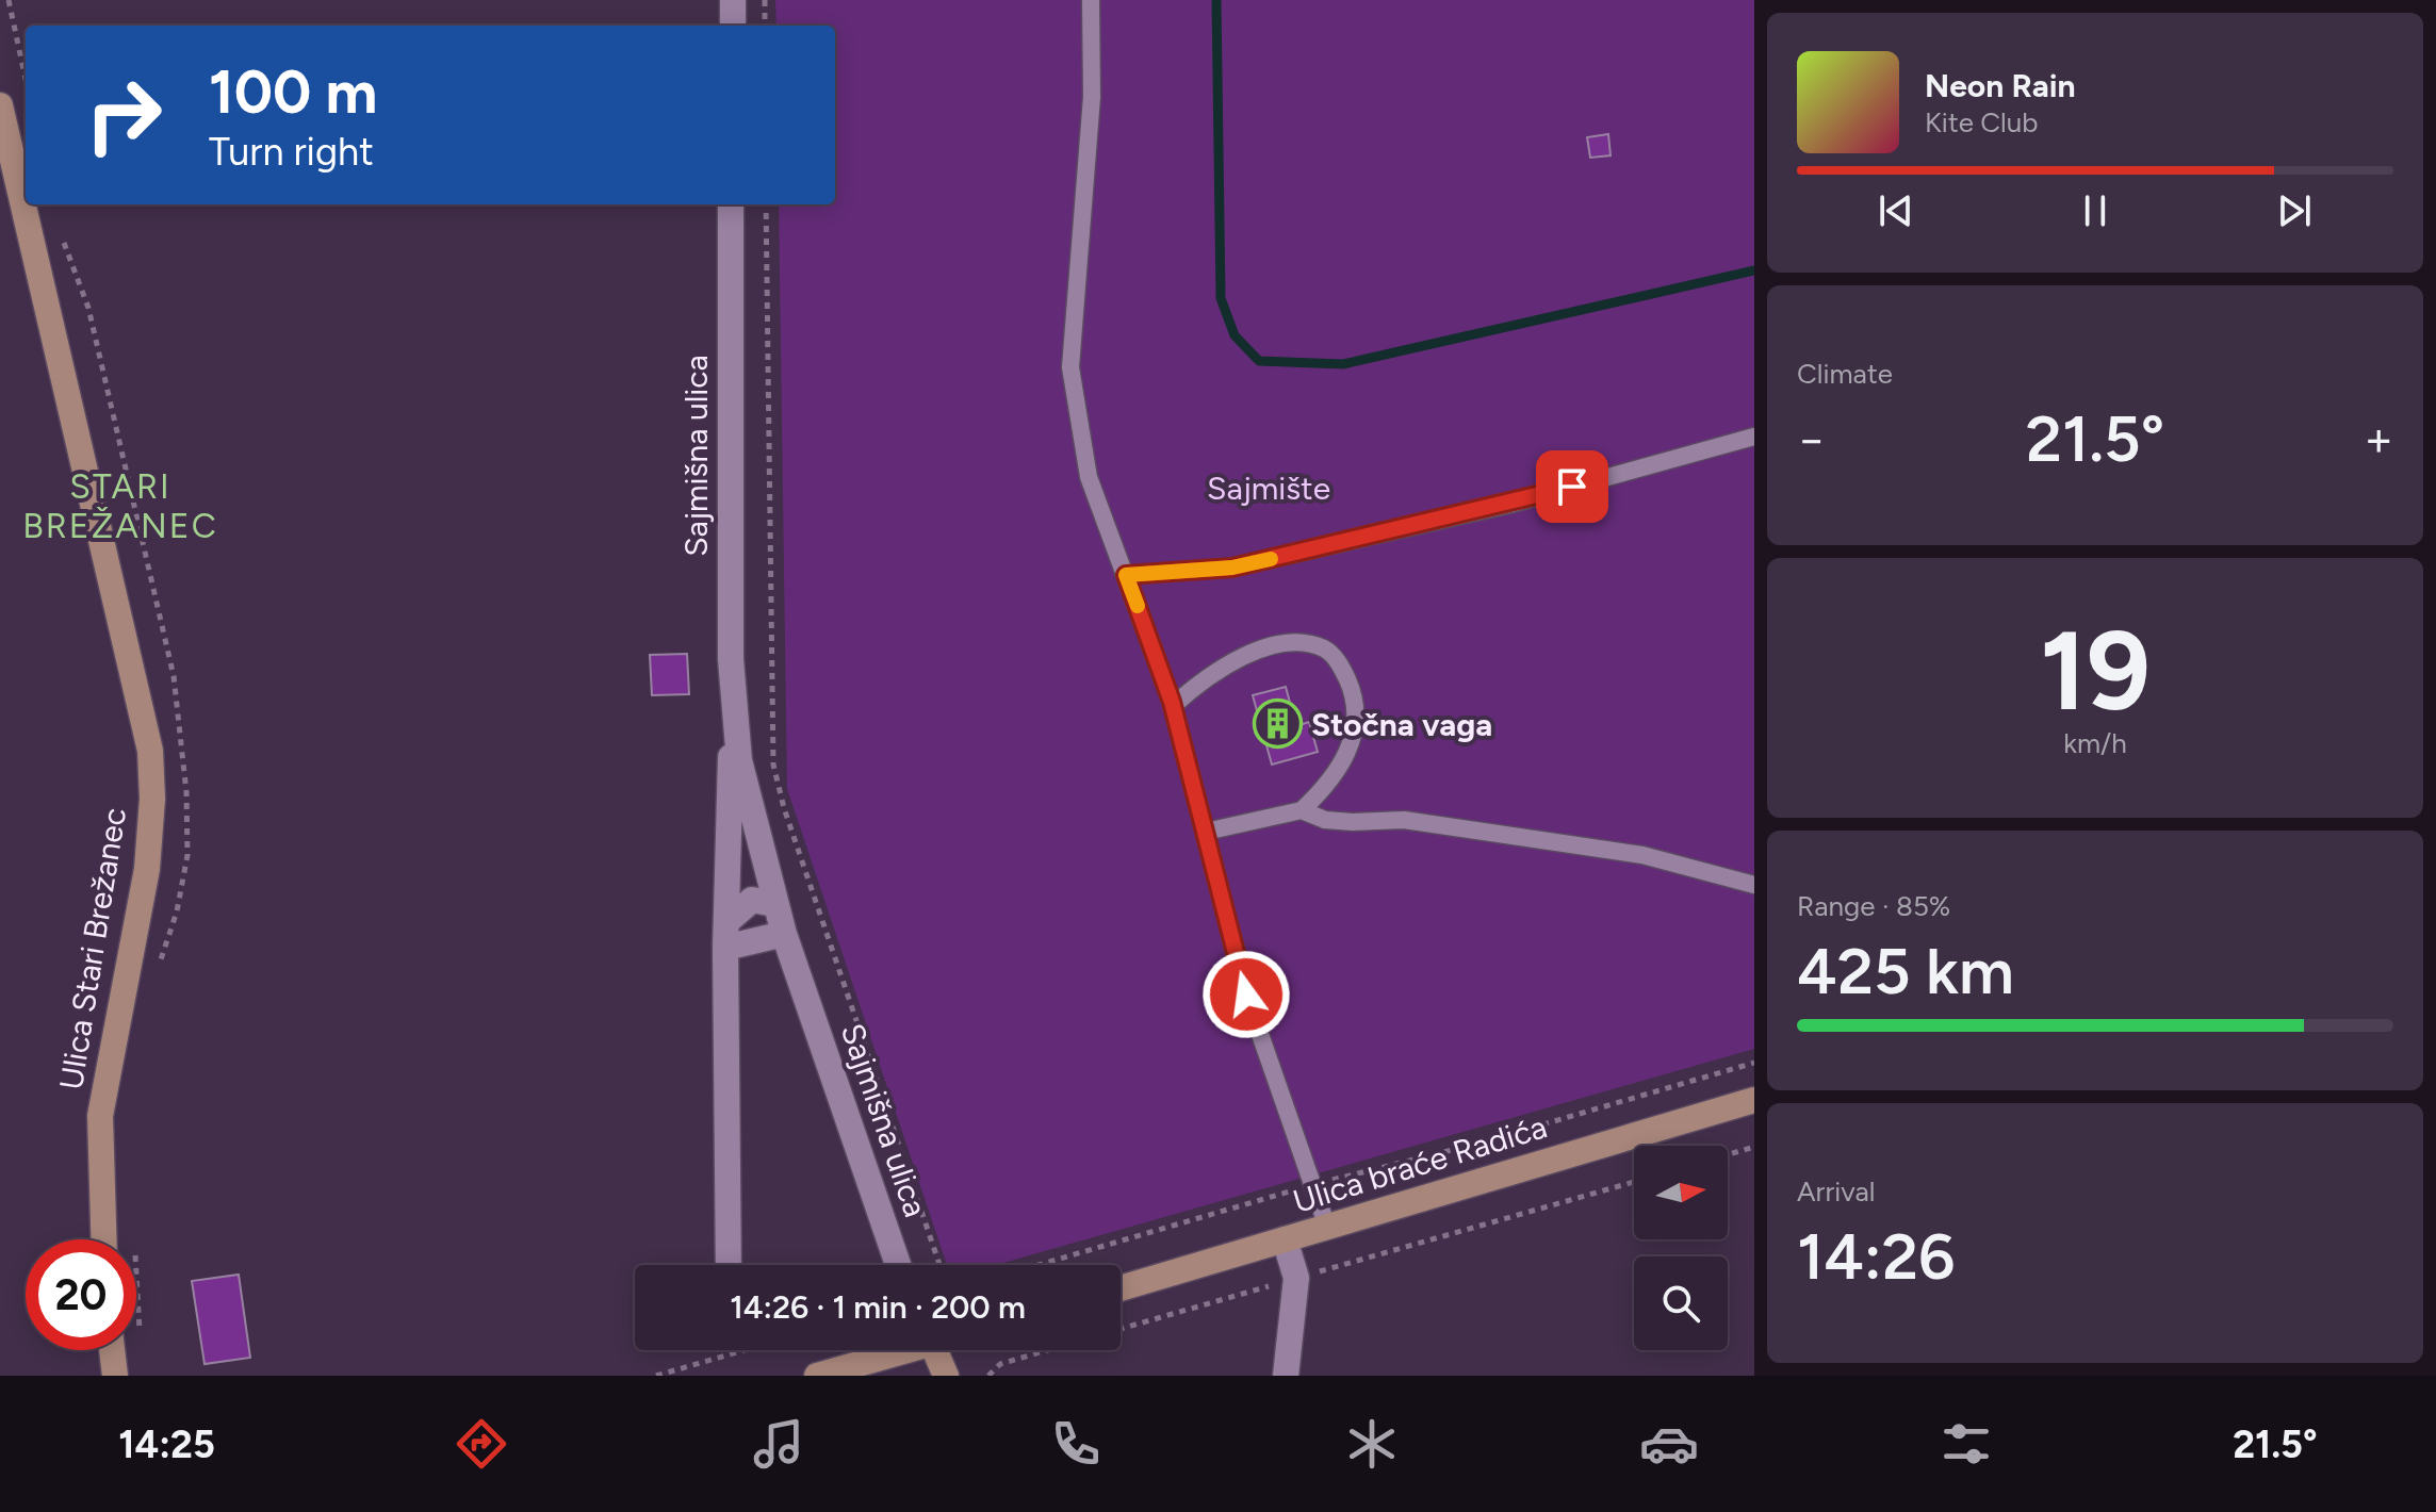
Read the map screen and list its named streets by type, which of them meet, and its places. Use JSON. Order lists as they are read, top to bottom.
{
  "streets": {
    "main road": ["Ulica Stari Brežanec", "Ulica braće Radića"],
    "street": ["Sajmišna ulica"]
  },
  "districts": ["STARI BREŽANEC"],
  "parks": ["Sajmište"],
  "places": {
    "building": ["Stočna vaga"]
  },
  "north": "right",
  "page": {
    "turn": ["100 m", "Turn right"],
    "song": ["Neon Rain", "Kite Club"],
    "tile": [
      "Climate",
      ["19", "km/h"],
      ["Range · 85%", "425 km"],
      ["Arrival", "14:26"]
    ],
    "heat": ["−", "21.5°", "+"],
    "limit": "20",
    "trip": "14:26 · 1 min · 200 m",
    "tabs": ["14:25", "21.5°"]
  }
}
